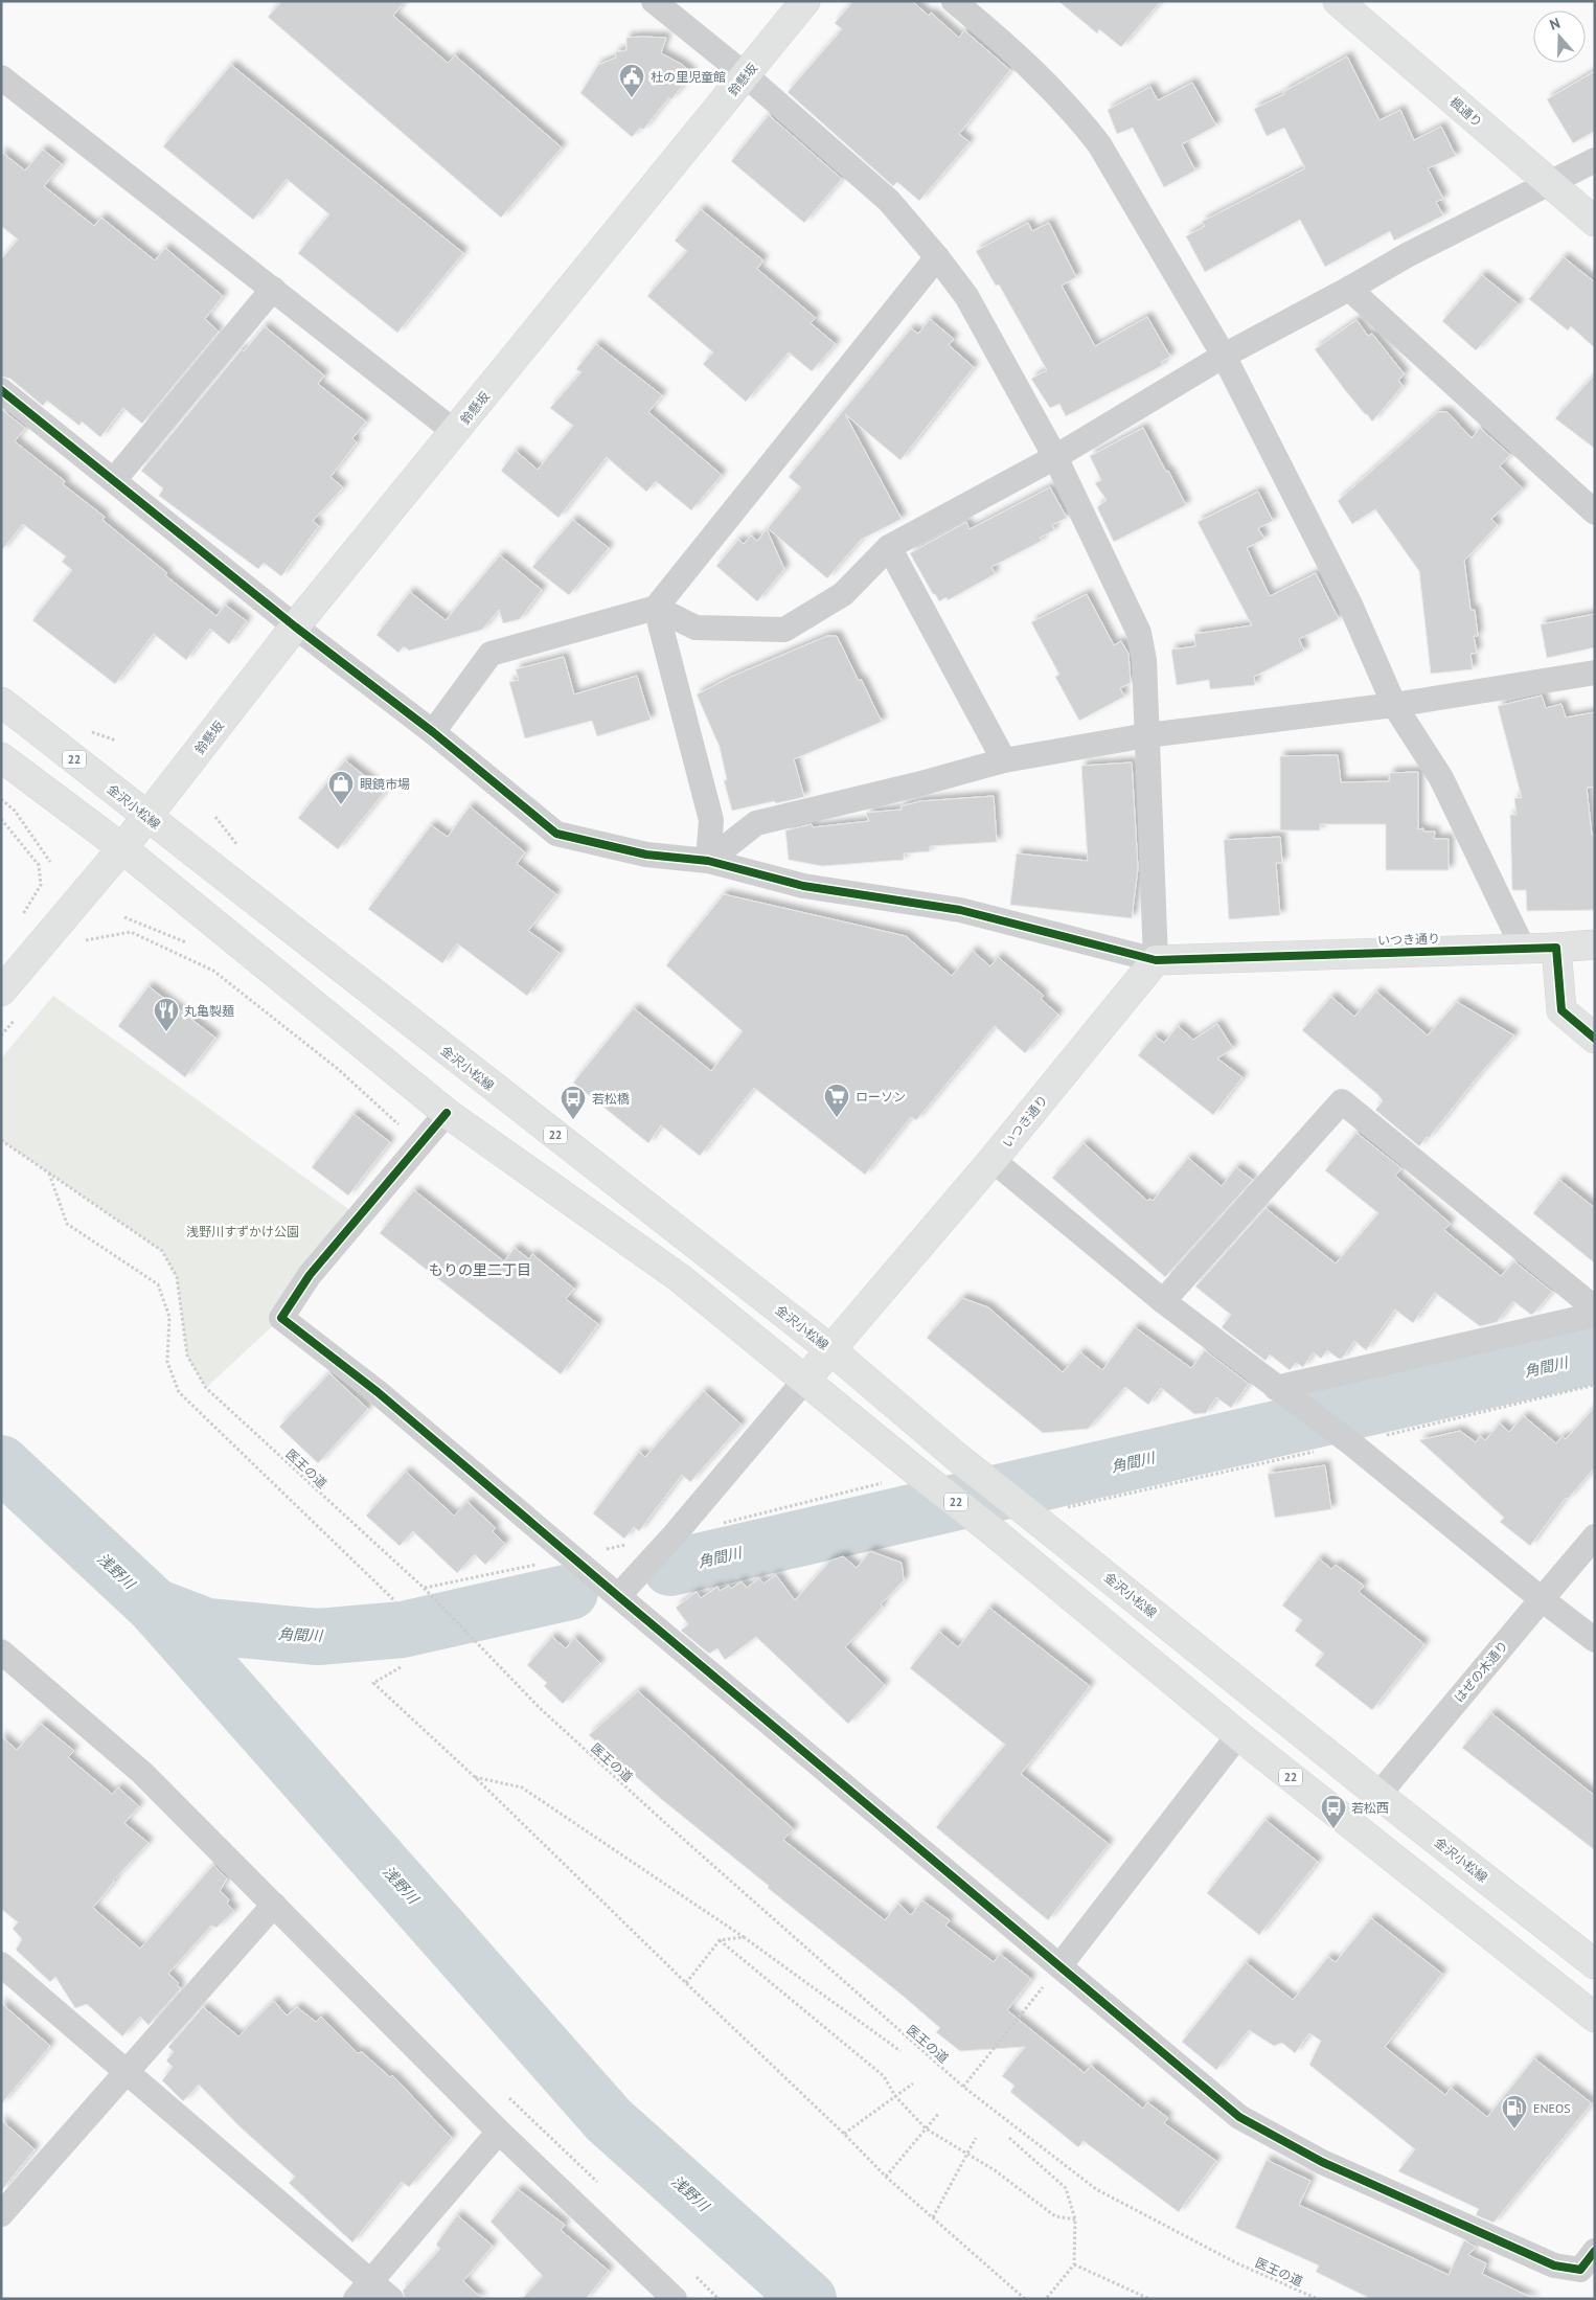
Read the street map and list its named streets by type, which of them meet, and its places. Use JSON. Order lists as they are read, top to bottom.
{
  "streets": {
    "main road": [
      "鈴懸坂",
      "楓通り",
      "22",
      "金沢小松線",
      "いつき通り"
    ],
    "street": ["はぜの木通り"],
    "path": ["医王の道"]
  },
  "crossings": [
    ["鈴懸坂", "22"],
    ["鈴懸坂", "金沢小松線"],
    ["22", "いつき通り"],
    ["金沢小松線", "いつき通り"],
    ["金沢小松線", "はぜの木通り"]
  ],
  "districts": ["もりの里二丁目"],
  "water": ["角間川", "浅野川"],
  "parks": ["浅野川すずかけ公園"],
  "places": {
    "public building": ["杜の里児童館"],
    "shop": ["眼鏡市場"],
    "restaurant": ["丸亀製麺"],
    "supermarket": ["ローソン"],
    "bus stop": ["若松橋", "若松西"],
    "fuel station": ["ENEOS"]
  },
  "north": "top"
}
